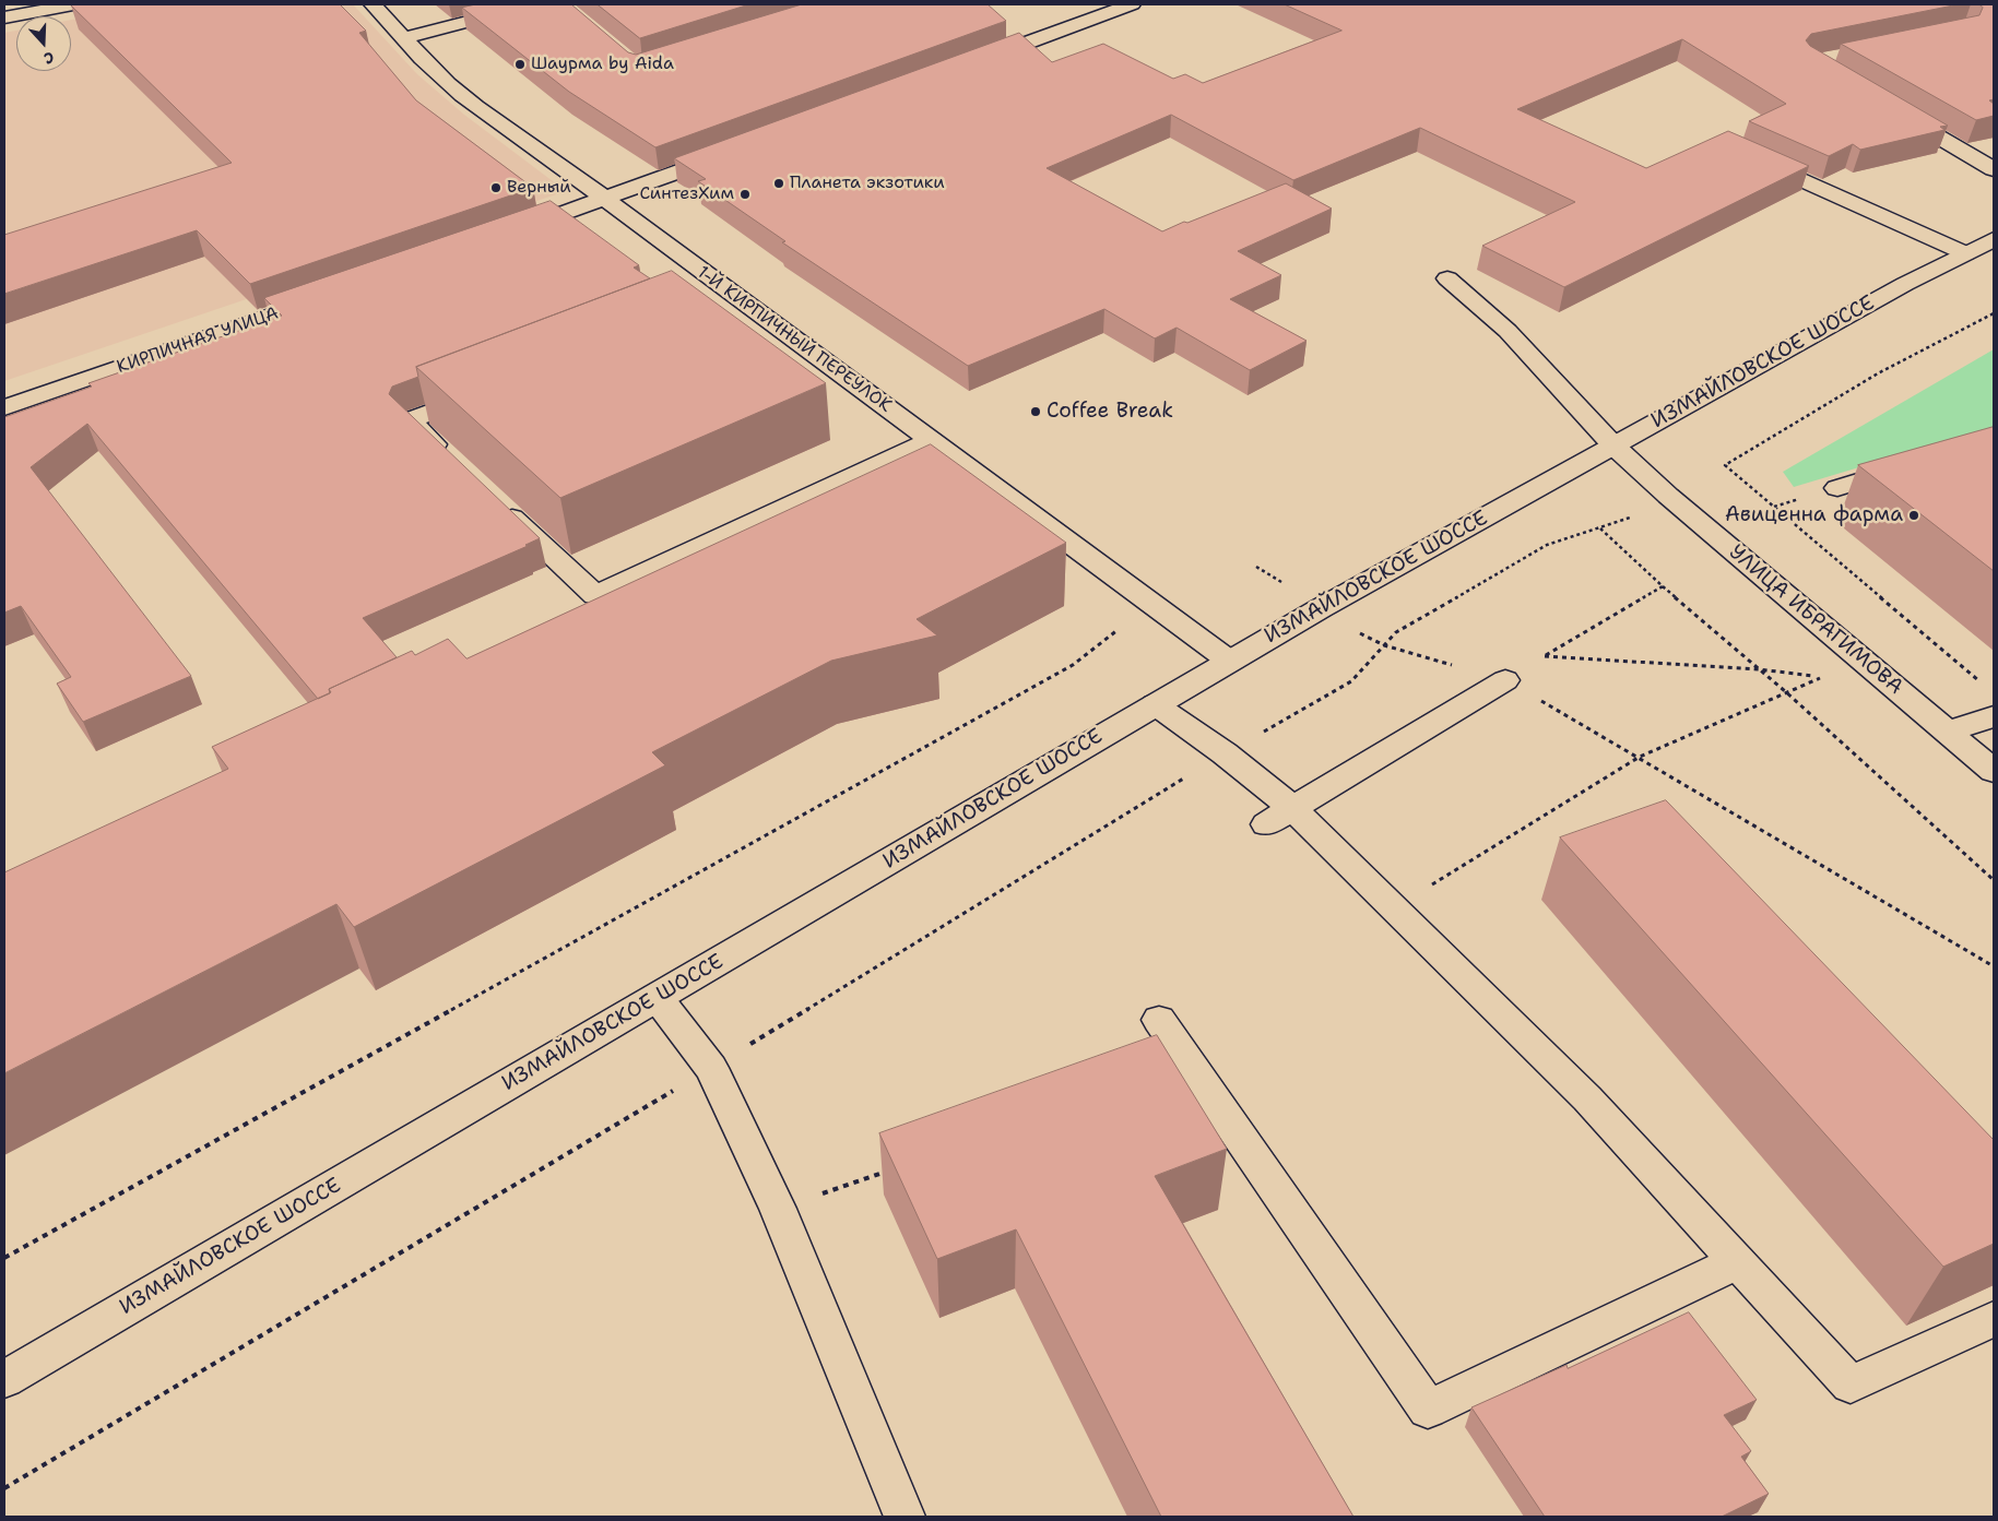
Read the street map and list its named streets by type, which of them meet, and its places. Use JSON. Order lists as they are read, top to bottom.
{
  "streets": {
    "street": [
      "1-Й КИРПИЧНЫЙ ПЕРЕУЛОК",
      "КИРПИЧНАЯ УЛИЦА",
      "ИЗМАЙЛОВСКОЕ ШОССЕ",
      "УЛИЦА ИБРАГИМОВА"
    ]
  },
  "crossings": [
    ["1-Й КИРПИЧНЫЙ ПЕРЕУЛОК", "ИЗМАЙЛОВСКОЕ ШОССЕ"],
    ["ИЗМАЙЛОВСКОЕ ШОССЕ", "УЛИЦА ИБРАГИМОВА"]
  ],
  "places": [
    "Шаурма by Aida",
    "Планета экзотики",
    "Верный",
    "СинтезХим",
    "Coffee Break",
    "Авиценна фарма"
  ],
  "north": "bottom"
}
